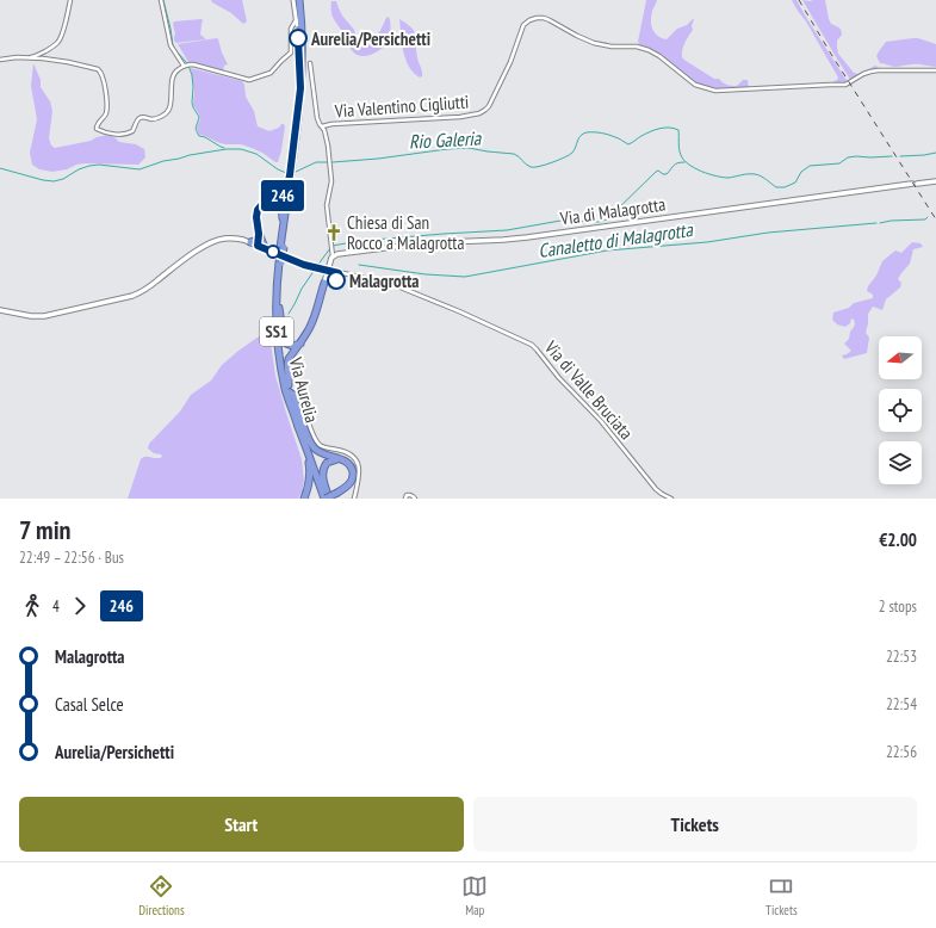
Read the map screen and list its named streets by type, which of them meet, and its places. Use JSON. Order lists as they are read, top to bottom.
{
  "streets": {
    "highway": ["SS1", "Via Aurelia"],
    "main road": ["Via di Malagrotta"],
    "street": ["Via Valentino Cigliutti", "Via di Valle Bruciata"]
  },
  "crossings": [
    ["Via Valentino Cigliutti", "Via di Malagrotta"]
  ],
  "water": ["Rio Galeria", "Canaletto di Malagrotta"],
  "places": {
    "other": ["Aurelia/Persichetti", "Malagrotta"],
    "church": ["Chiesa di San Rocco a Malagrotta"]
  },
  "lines": ["bus line 246"],
  "north": "left",
  "page": {
    "on_map": "246",
    "heading": ["7 min", "22:49 – 22:56 · Bus", "€2.00"],
    "legs": ["4", "246", "2 stops"],
    "list": [
      {
        "name": "Malagrotta",
        "value": "22:53"
      },
      {
        "name": "Casal Selce",
        "value": "22:54"
      },
      {
        "name": "Aurelia/Persichetti",
        "value": "22:56"
      }
    ],
    "buttons": ["Start", "Tickets"],
    "tabs": ["Directions", "Map", "Tickets"]
  }
}
